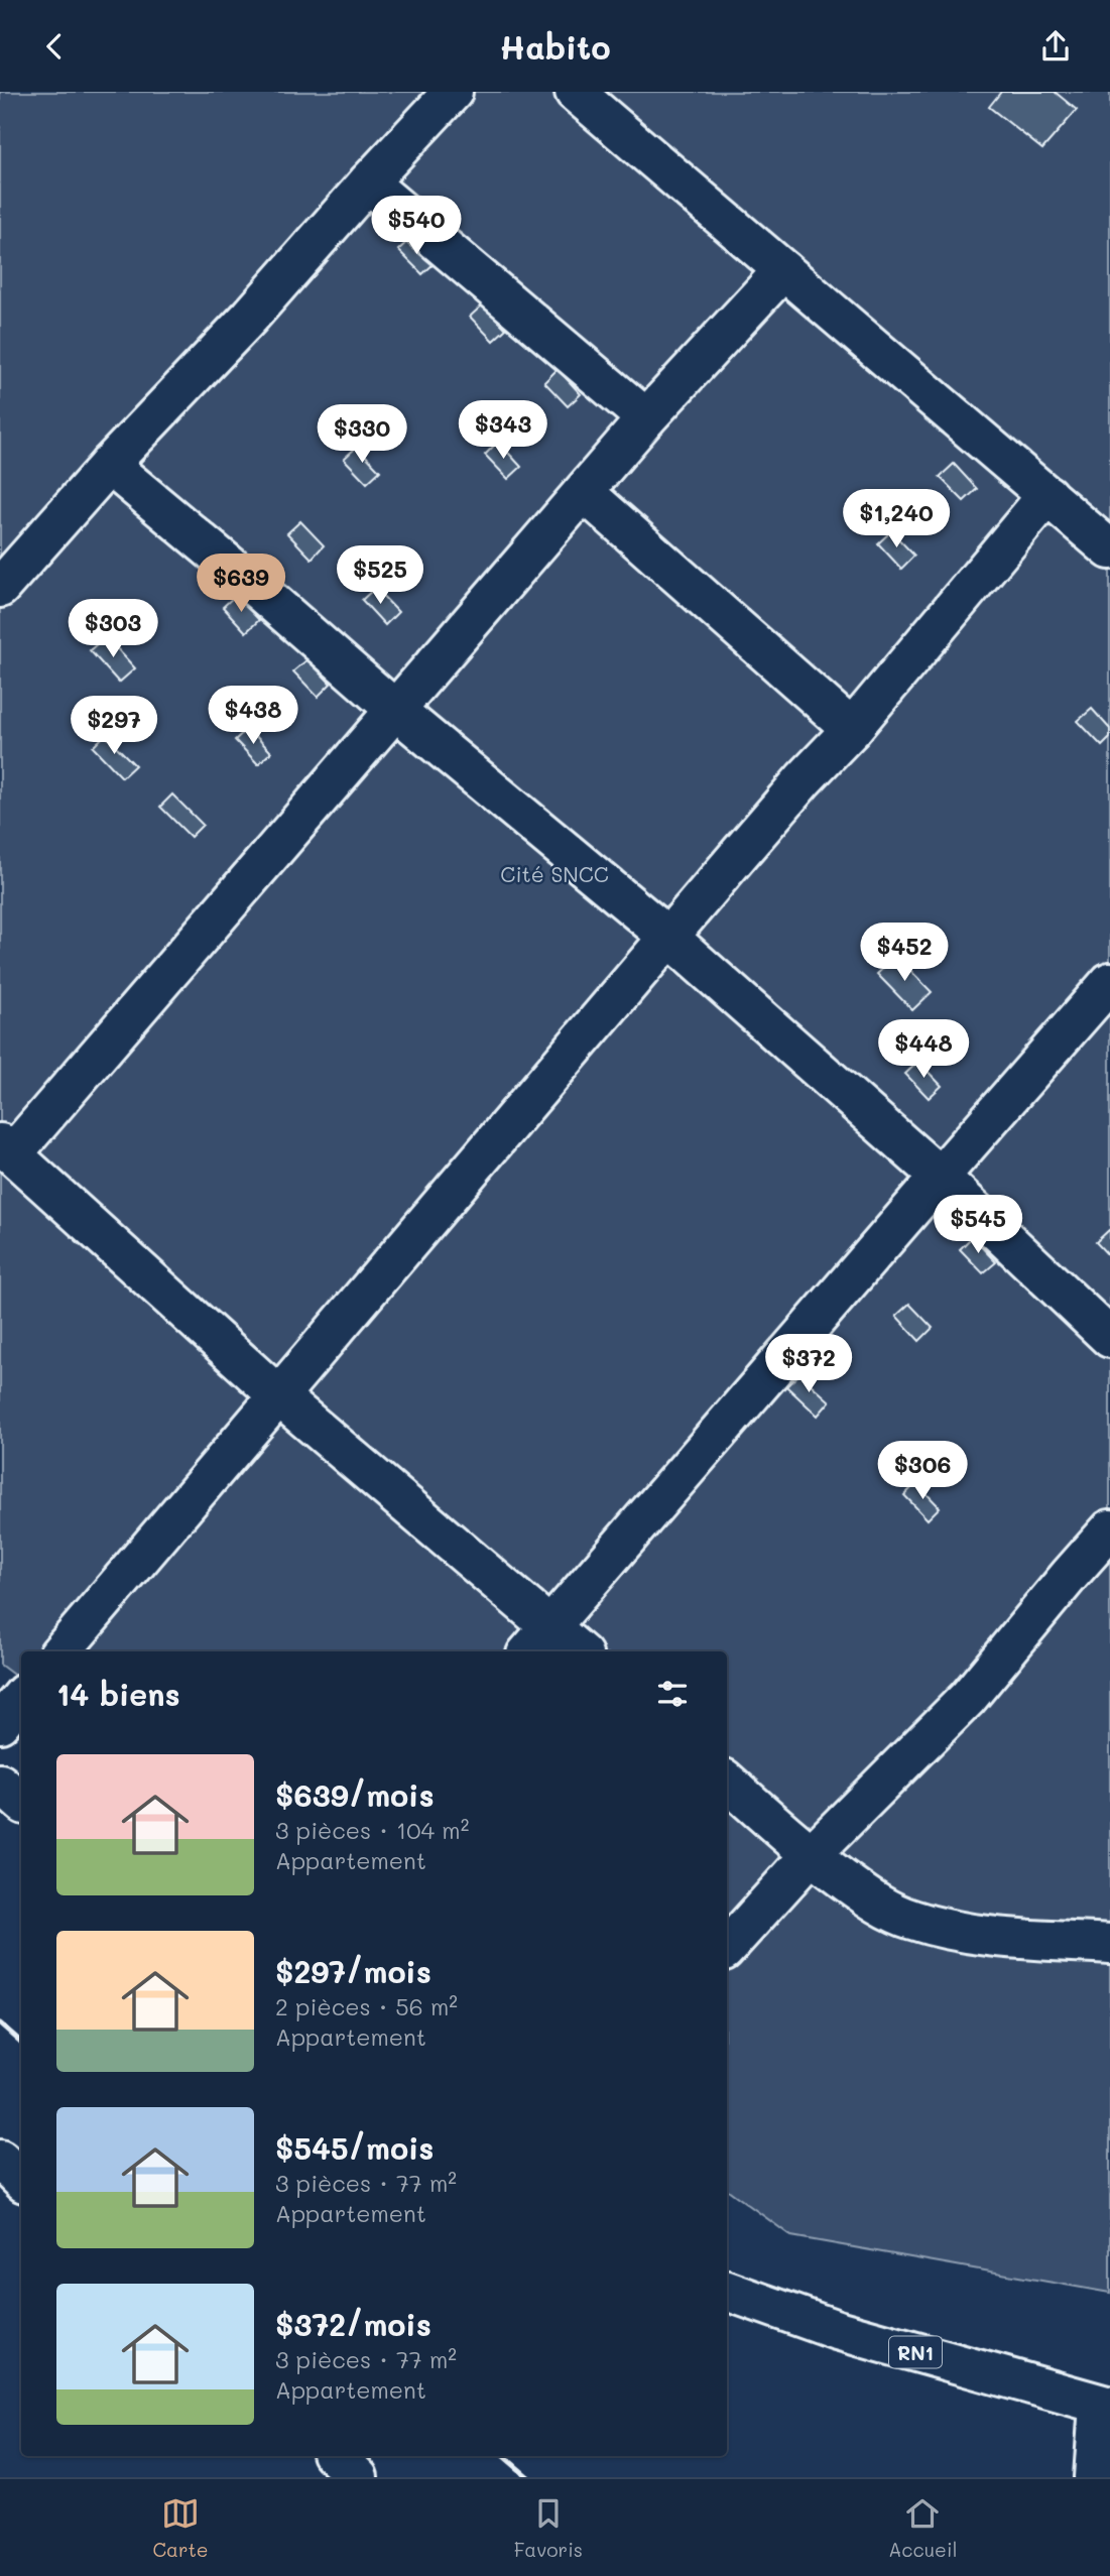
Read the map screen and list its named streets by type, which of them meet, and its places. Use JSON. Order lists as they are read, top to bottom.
{
  "streets": {
    "main road": ["RN1"]
  },
  "parks": ["Cité SNCC"],
  "page": {
    "header": "Habito",
    "price": [
      "$540",
      "$343",
      "$330",
      "$1,240",
      "$525",
      "$639",
      "$303",
      "$438",
      "$297",
      "$452",
      "$448",
      "$545",
      "$372",
      "$306"
    ],
    "heading": "14 biens",
    "list": [
      {
        "name": "$639/mois",
        "note": "3 pièces · 104 m² · Appartement"
      },
      {
        "name": "$297/mois",
        "note": "2 pièces · 56 m² · Appartement"
      },
      {
        "name": "$545/mois",
        "note": "3 pièces · 77 m² · Appartement"
      },
      {
        "name": "$372/mois",
        "note": "3 pièces · 77 m² · Appartement"
      }
    ],
    "tabs": ["Carte", "Favoris", "Accueil"]
  }
}
